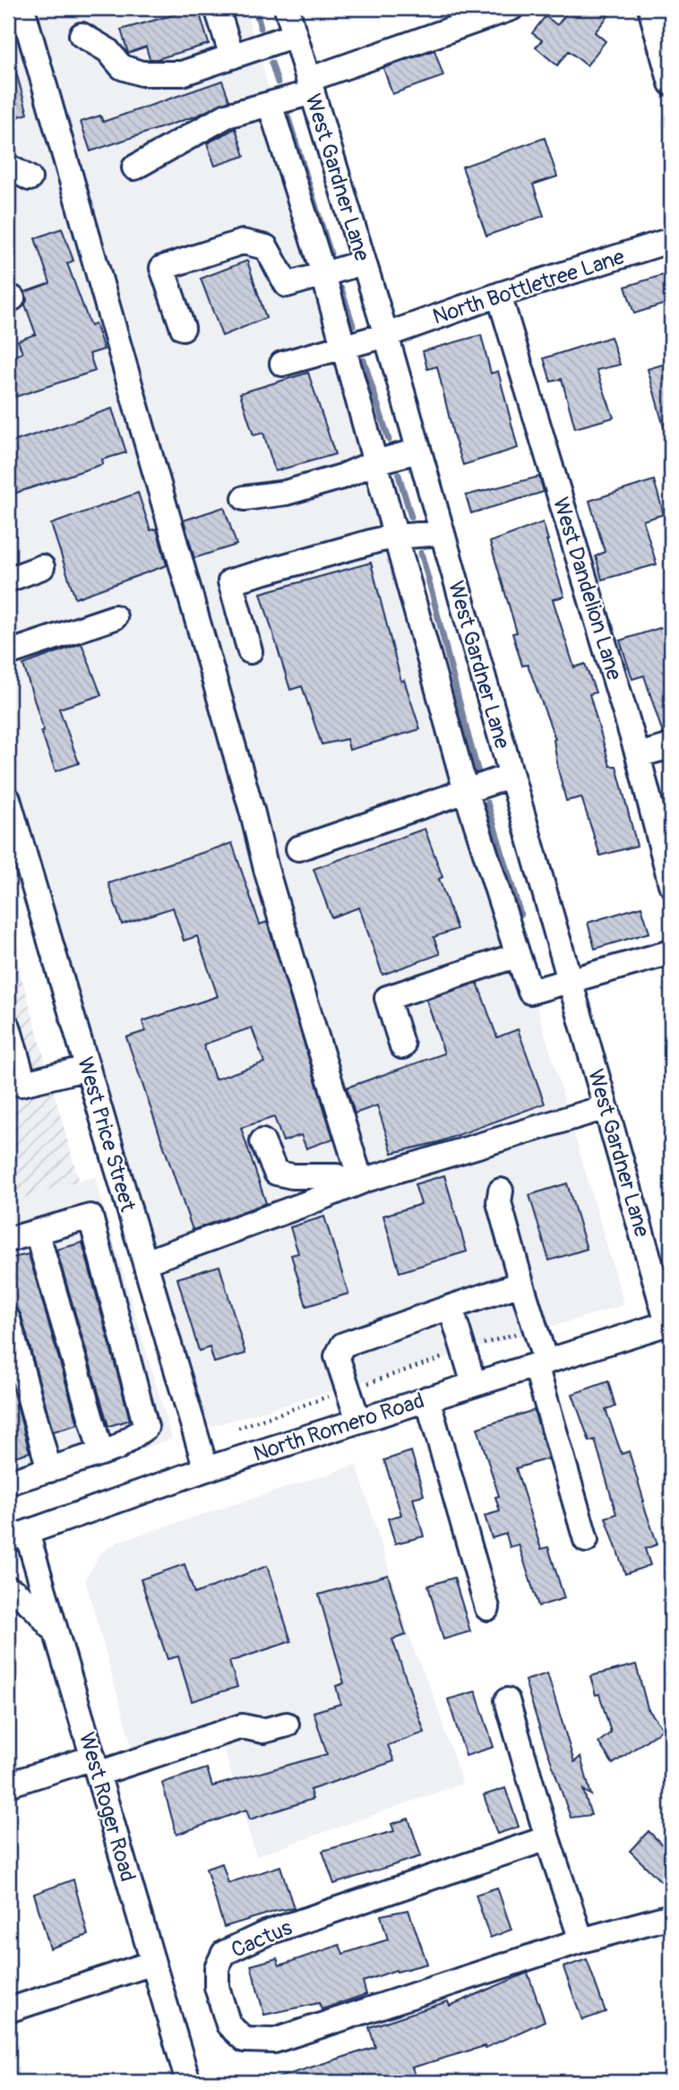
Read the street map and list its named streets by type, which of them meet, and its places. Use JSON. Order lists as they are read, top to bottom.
{
  "streets": {
    "street": [
      "West Gardner Lane",
      "North Bottletree Lane",
      "West Dandelion Lane",
      "West Price Street",
      "North Romero Road",
      "West Roger Road",
      "Cactus"
    ]
  },
  "crossings": [
    ["West Gardner Lane", "North Bottletree Lane"],
    ["West Gardner Lane", "North Romero Road"],
    ["North Bottletree Lane", "West Dandelion Lane"],
    ["West Price Street", "North Romero Road"],
    ["North Romero Road", "West Roger Road"]
  ]
}
